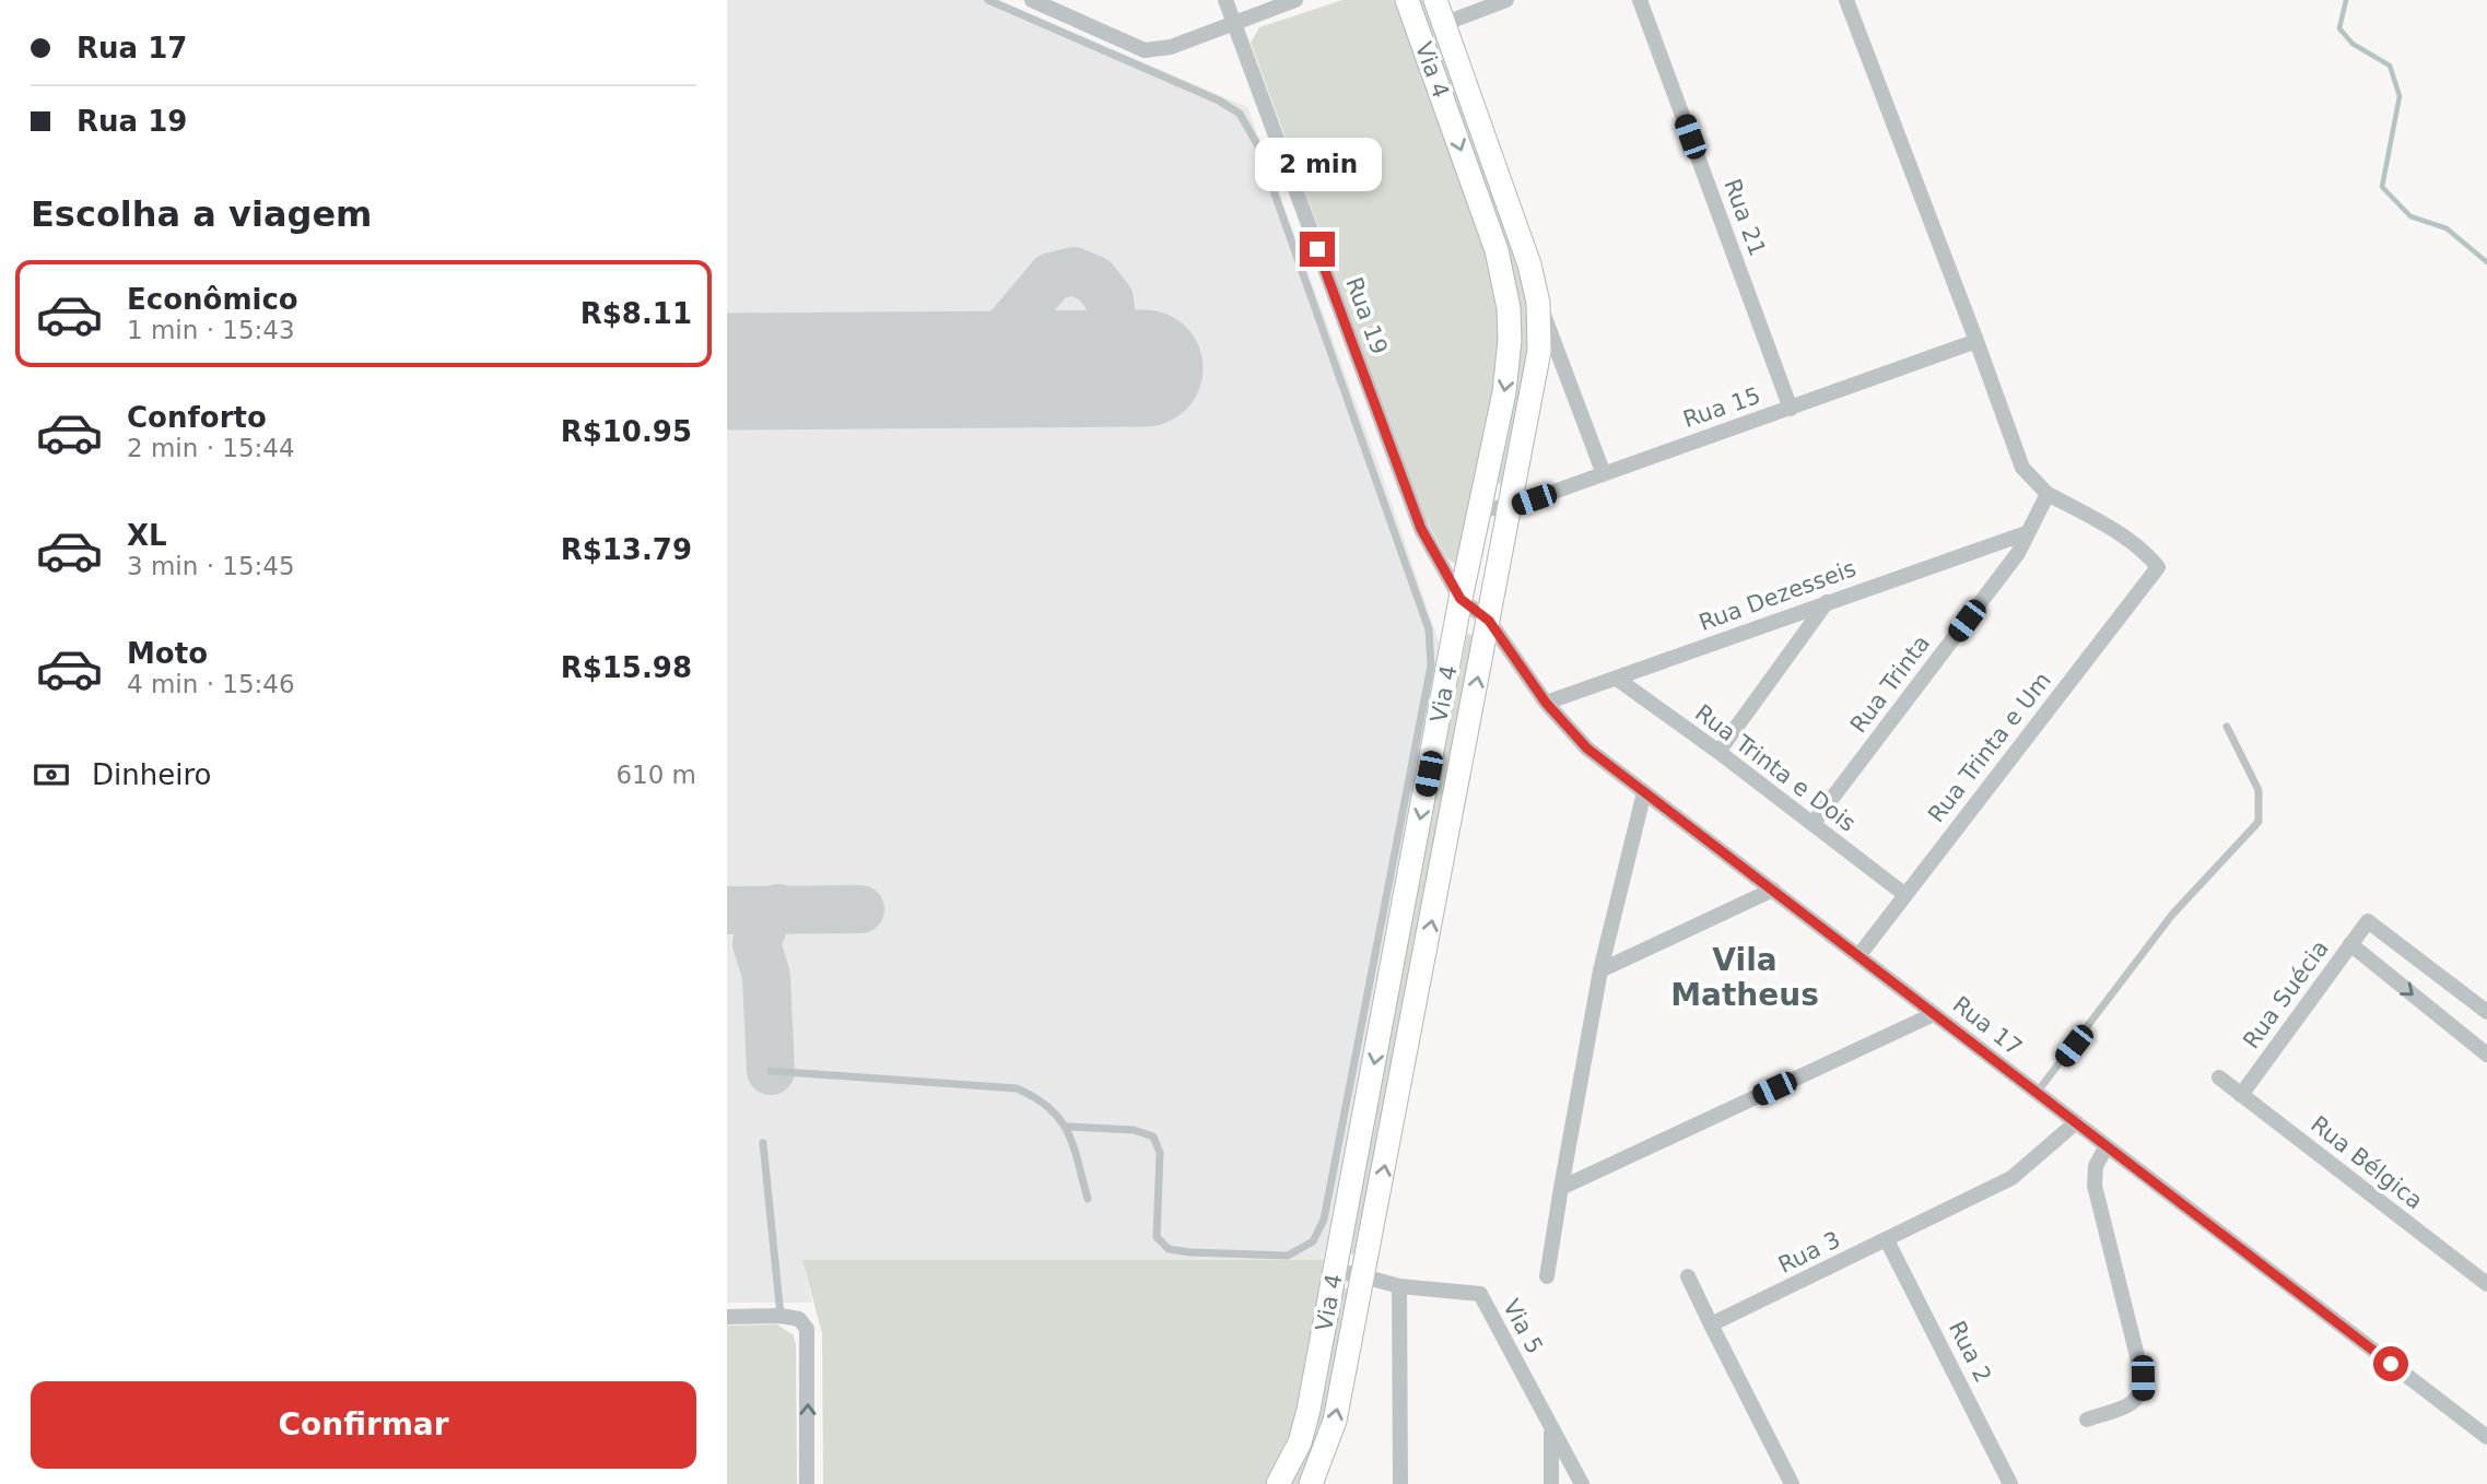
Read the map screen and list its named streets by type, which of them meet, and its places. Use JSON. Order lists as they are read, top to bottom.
{
  "streets": {
    "street": [
      "Via 4",
      "Rua 21",
      "Rua 19",
      "Rua 15",
      "Rua Dezesseis",
      "Rua Trinta",
      "Rua Trinta e Um",
      "Rua Trinta e Dois",
      "Rua Suécia",
      "Rua 17",
      "Rua Bélgica",
      "Rua 3",
      "Via 5",
      "Rua 2"
    ]
  },
  "crossings": [
    ["Via 4", "Rua 19"],
    ["Via 4", "Rua 15"],
    ["Via 4", "Rua 17"],
    ["Via 4", "Via 5"],
    ["Rua 21", "Rua 15"],
    ["Rua 19", "Rua 17"],
    ["Rua Dezesseis", "Rua Trinta"],
    ["Rua Dezesseis", "Rua Trinta e Dois"],
    ["Rua Dezesseis", "Rua 17"],
    ["Rua Trinta", "Rua Trinta e Dois"],
    ["Rua Trinta e Um", "Rua Trinta e Dois"],
    ["Rua Trinta e Um", "Rua 17"],
    ["Rua Suécia", "Rua Bélgica"],
    ["Rua 17", "Rua 3"],
    ["Rua 3", "Rua 2"]
  ],
  "districts": ["Vila Matheus"],
  "page": {
    "banner": ["Rua 17", "Rua 19"],
    "bubble": "2 min",
    "heading": "Escolha a viagem",
    "list": [
      {
        "name": "Econômico",
        "note": "1 min · 15:43",
        "value": "R$8.11"
      },
      {
        "name": "Conforto",
        "note": "2 min · 15:44",
        "value": "R$10.95"
      },
      {
        "name": "XL",
        "note": "3 min · 15:45",
        "value": "R$13.79"
      },
      {
        "name": "Moto",
        "note": "4 min · 15:46",
        "value": "R$15.98"
      }
    ],
    "pay": ["Dinheiro", "610 m"],
    "buttons": "Confirmar"
  }
}
